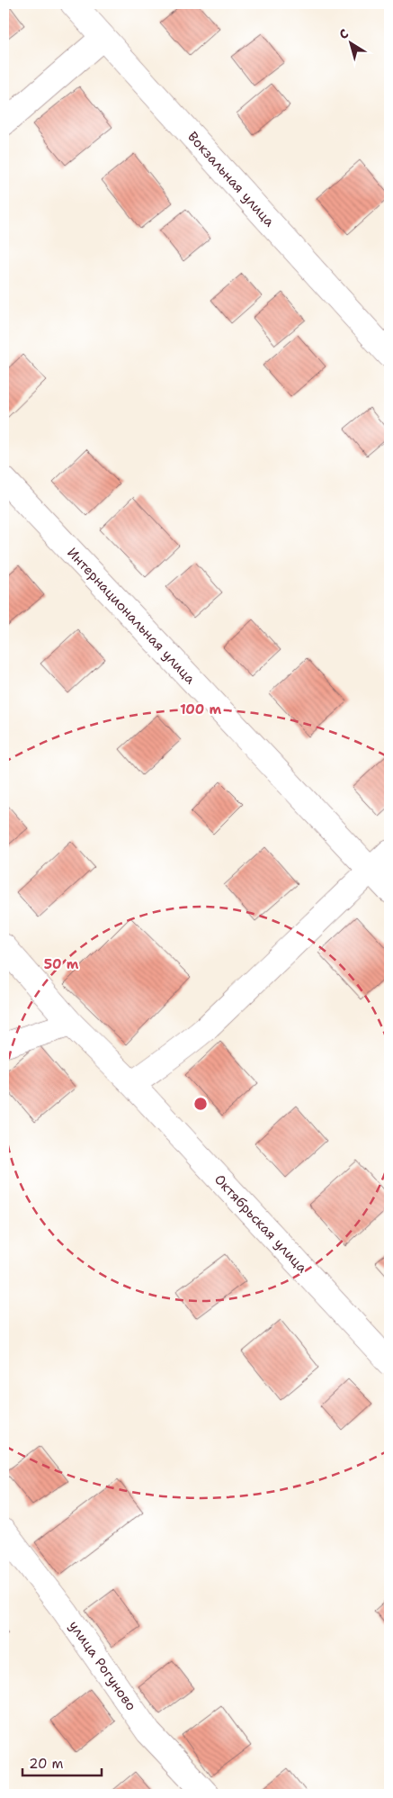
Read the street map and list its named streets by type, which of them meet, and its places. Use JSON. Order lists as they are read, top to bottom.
{
  "streets": {
    "street": [
      "Вокзальная улица",
      "Интернациональная улица",
      "Октябрьская улица",
      "улица Рогуново"
    ]
  },
  "scale_bar": "20 m",
  "north": "top left",
  "rings": ["100 m", "50 m"]
}
